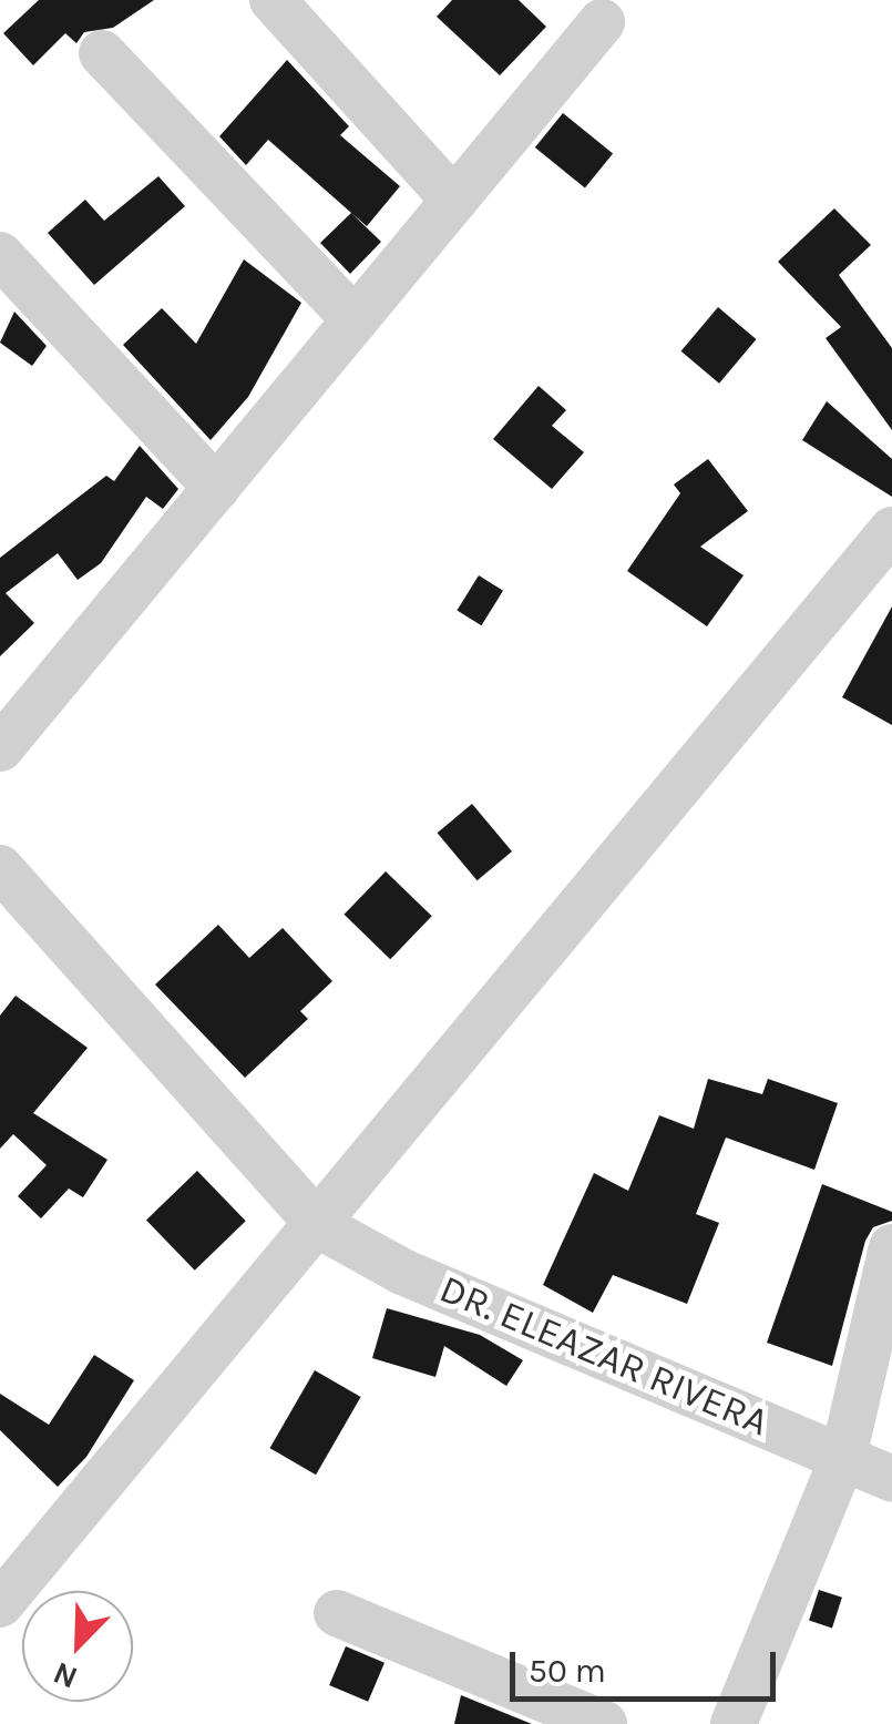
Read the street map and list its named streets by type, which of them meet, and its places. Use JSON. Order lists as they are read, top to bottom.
{
  "streets": {
    "street": ["DR. ELEAZAR RIVERA"]
  },
  "scale_bar": "50 m",
  "north": "bottom left"
}
